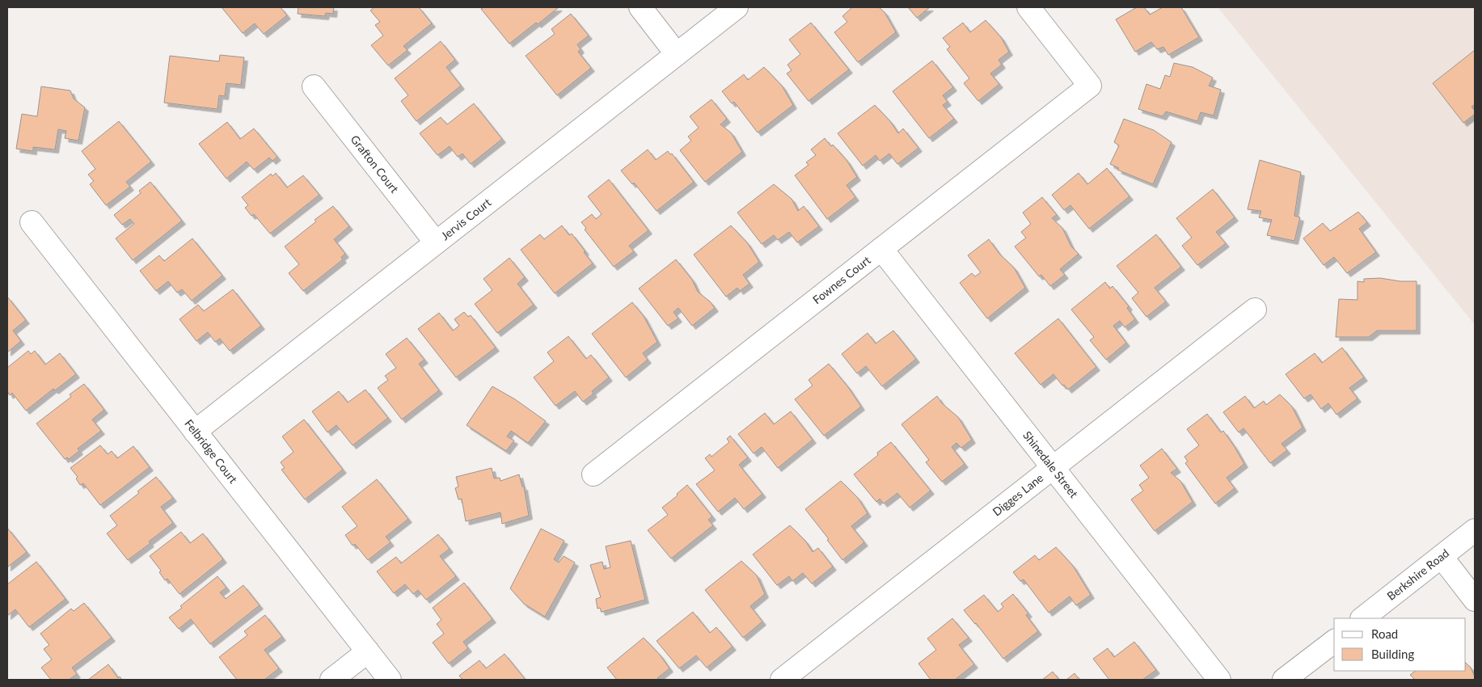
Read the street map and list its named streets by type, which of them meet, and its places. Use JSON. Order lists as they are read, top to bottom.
{
  "streets": {
    "street": [
      "Grafton Court",
      "Jervis Court",
      "Fownes Court",
      "Felbridge Court",
      "Shinedale Street",
      "Digges Lane",
      "Berkshire Road"
    ]
  },
  "crossings": [
    ["Grafton Court", "Jervis Court"],
    ["Jervis Court", "Felbridge Court"],
    ["Fownes Court", "Shinedale Street"],
    ["Shinedale Street", "Digges Lane"]
  ],
  "legend": ["Road", "Building"]
}
